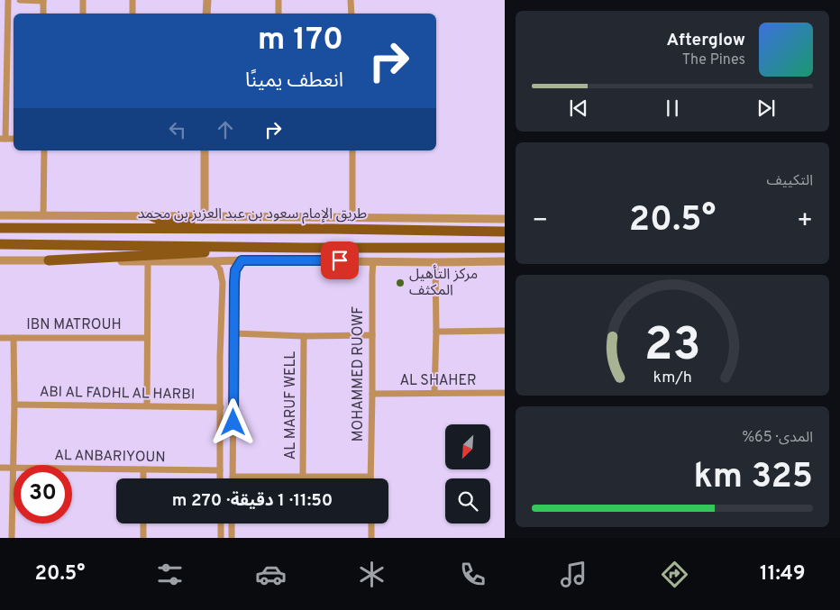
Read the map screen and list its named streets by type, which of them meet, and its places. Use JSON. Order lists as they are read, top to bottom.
{
  "streets": {
    "main road": ["طريق الإمام سعود بن عبد العزيز بن محمد"],
    "street": [
      "IBN MATROUH",
      "MOHAMMED RUOWF",
      "AL SHAHER",
      "ABI AL FADHL AL HARBI",
      "AL MARUF WELL",
      "AL ANBARIYOUN"
    ]
  },
  "crossings": [
    ["MOHAMMED RUOWF", "AL SHAHER"]
  ],
  "places": ["مركز التأهيل المكثف"],
  "north": "bottom left",
  "page": {
    "turn": ["170 m", "انعطف يمينًا"],
    "song": ["Afterglow", "The Pines"],
    "tile": [
      "التكييف",
      ["المدى · 65%", "325 km"]
    ],
    "heat": ["−", "20.5°", "+"],
    "limit": "30",
    "trip": "11:50 · 1 دقيقة · 270 m",
    "tabs": ["11:49", "20.5°"],
    "gauge": ["23", "km/h"]
  }
}
